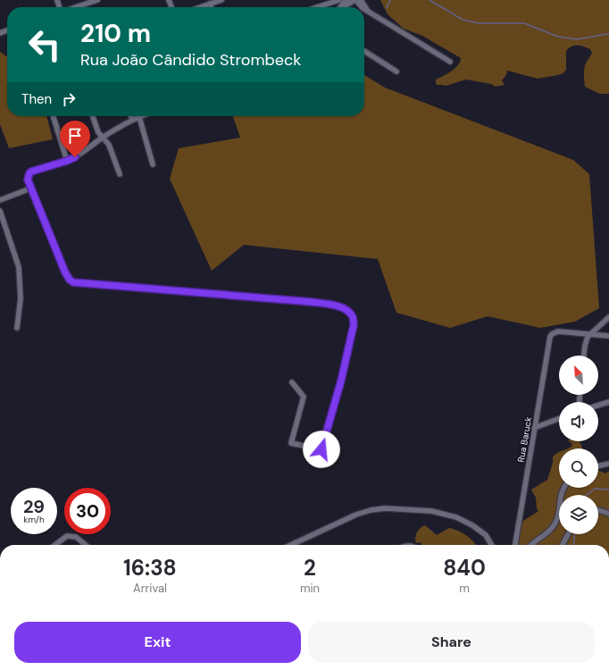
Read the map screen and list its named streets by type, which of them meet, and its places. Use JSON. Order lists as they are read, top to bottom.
{
  "streets": {
    "street": ["Rua Baruck"]
  },
  "north": "top left",
  "page": {
    "turn": ["210 m", "Rua João Cândido Strombeck"],
    "then": "Then",
    "speed": "29 km/h",
    "limit": "30",
    "eta": [
      "16:38",
      "Arrival",
      "2",
      "min",
      "840",
      "m"
    ],
    "buttons": ["Exit", "Share"]
  }
}
